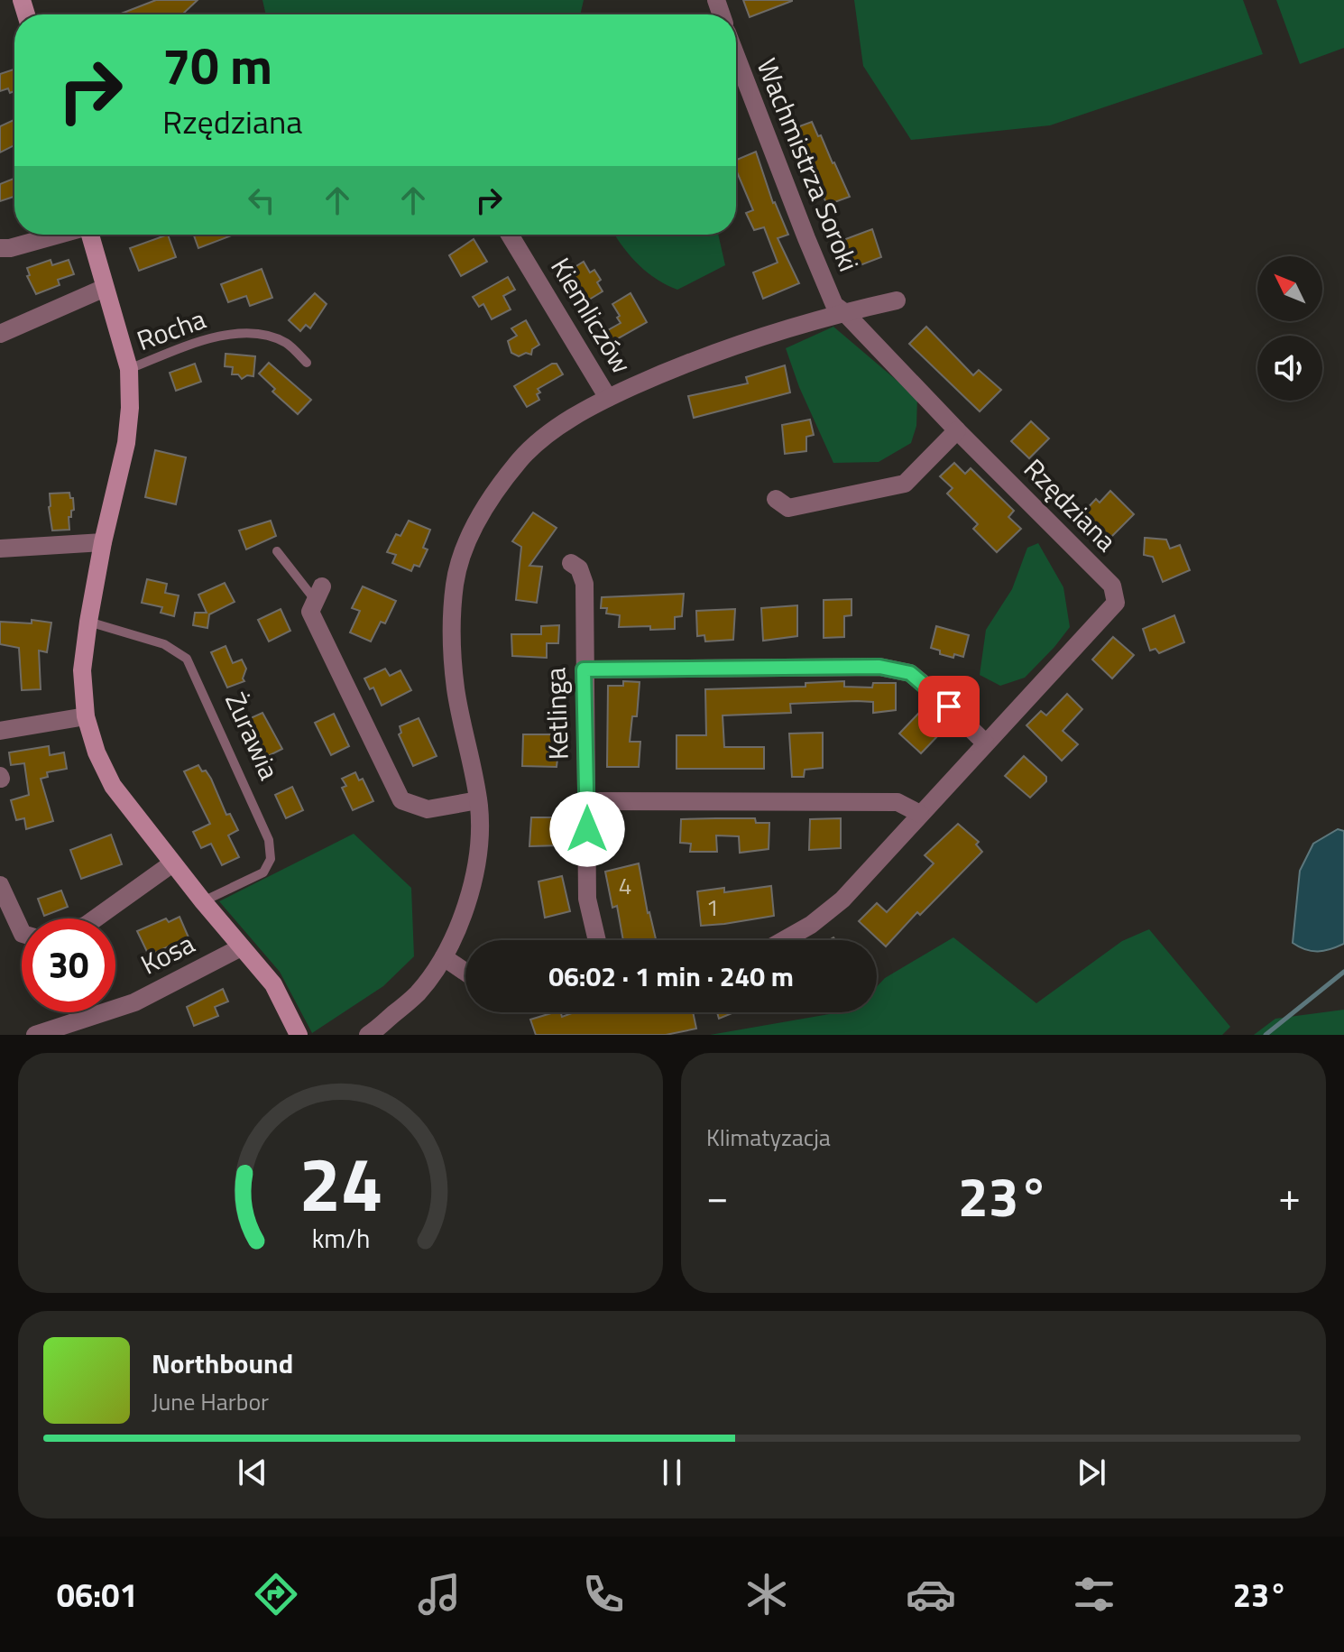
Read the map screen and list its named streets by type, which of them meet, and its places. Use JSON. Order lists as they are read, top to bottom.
{
  "streets": {
    "street": [
      "Wachmistrza Soroki",
      "Kiemliczów",
      "Rzędziana",
      "Ketlinga",
      "Kosa"
    ],
    "lane": ["Rocha", "Żurawia"]
  },
  "crossings": [
    ["Wachmistrza Soroki", "Rzędziana"]
  ],
  "house_numbers": ["4", "1"],
  "north": "top left",
  "page": {
    "turn": ["70 m", "Rzędziana"],
    "limit": "30",
    "trip": "06:02 · 1 min · 240 m",
    "tile": "Klimatyzacja",
    "heat": ["−", "23°", "+"],
    "song": ["Northbound", "June Harbor"],
    "tabs": ["06:01", "23°"],
    "gauge": ["24", "km/h"]
  }
}
